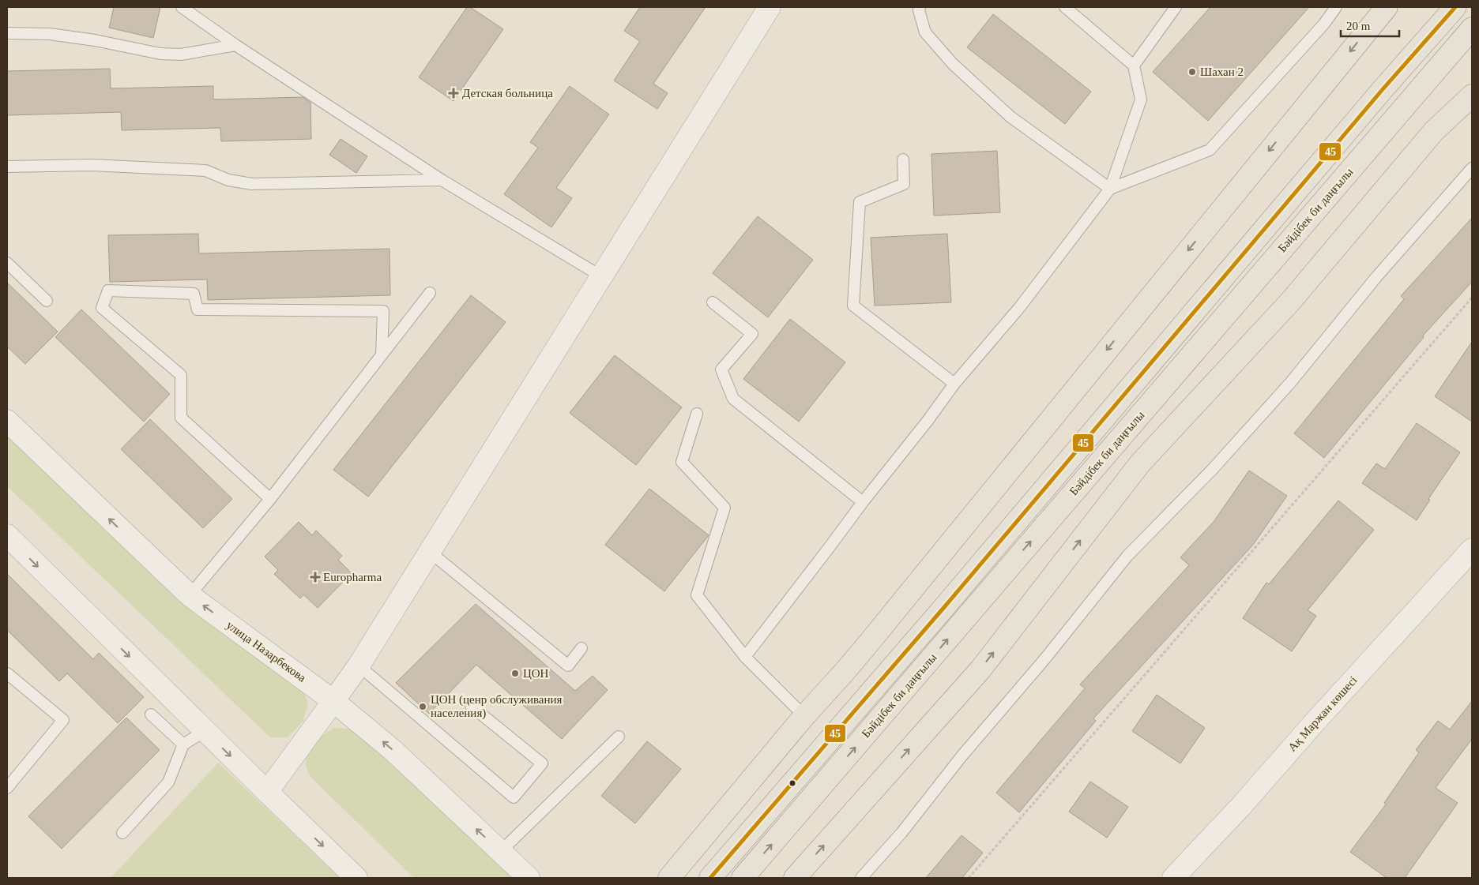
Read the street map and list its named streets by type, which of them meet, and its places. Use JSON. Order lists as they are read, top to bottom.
{
  "streets": {
    "main road": ["Бәйдібек би даңғылы"],
    "street": ["улица Назарбекова", "Ақ Маржан көшесі"]
  },
  "places": {
    "other": ["Шахан 2", "ЦОН", "ЦОН (ценр обслуживания населения)"],
    "health": ["Детская больница", "Europharma"]
  },
  "lines": ["transit line 45"],
  "scale_bar": "20 m"
}
